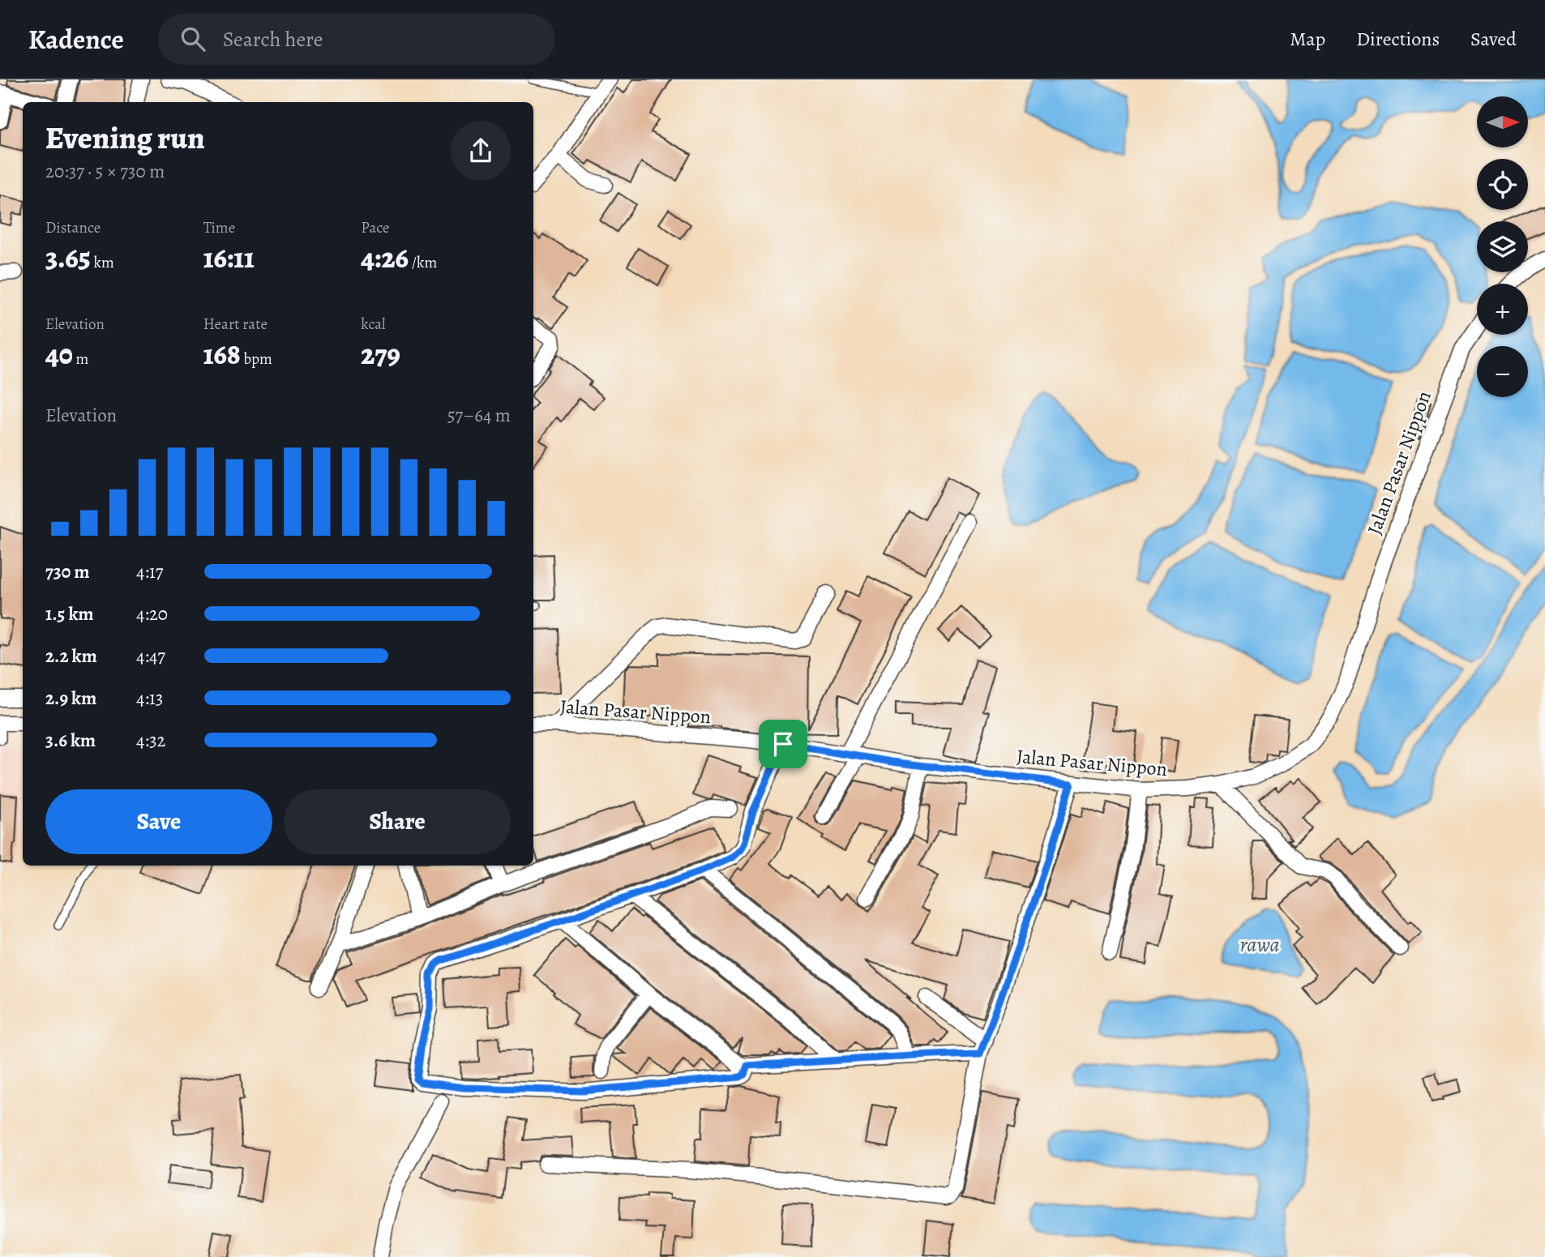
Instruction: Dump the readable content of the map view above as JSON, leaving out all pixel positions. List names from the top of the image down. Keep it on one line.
{"streets":{"street":["Jalan Pasar Nippon"]},"water":["rawa"],"north":"right","page":{"header":"Kadence","search":"Search here","nav":["Map","Directions","Saved"],"map_buttons":["+","−"],"heading":["Evening run","20:37 · 5 × 730 m"],"stats":[["Distance","3.65 km"],["Time","16:11"],["Pace","4:26 /km"],["Elevation","40 m"],["Heart rate","168 bpm"],["kcal","279"]],"chart":["Elevation","57–64 m"],"list":[{"name":"730 m","note":"4:17"},{"name":"1.5 km","note":"4:20"},{"name":"2.2 km","note":"4:47"},{"name":"2.9 km","note":"4:13"},{"name":"3.6 km","note":"4:32"}],"buttons":["Save","Share"]}}
